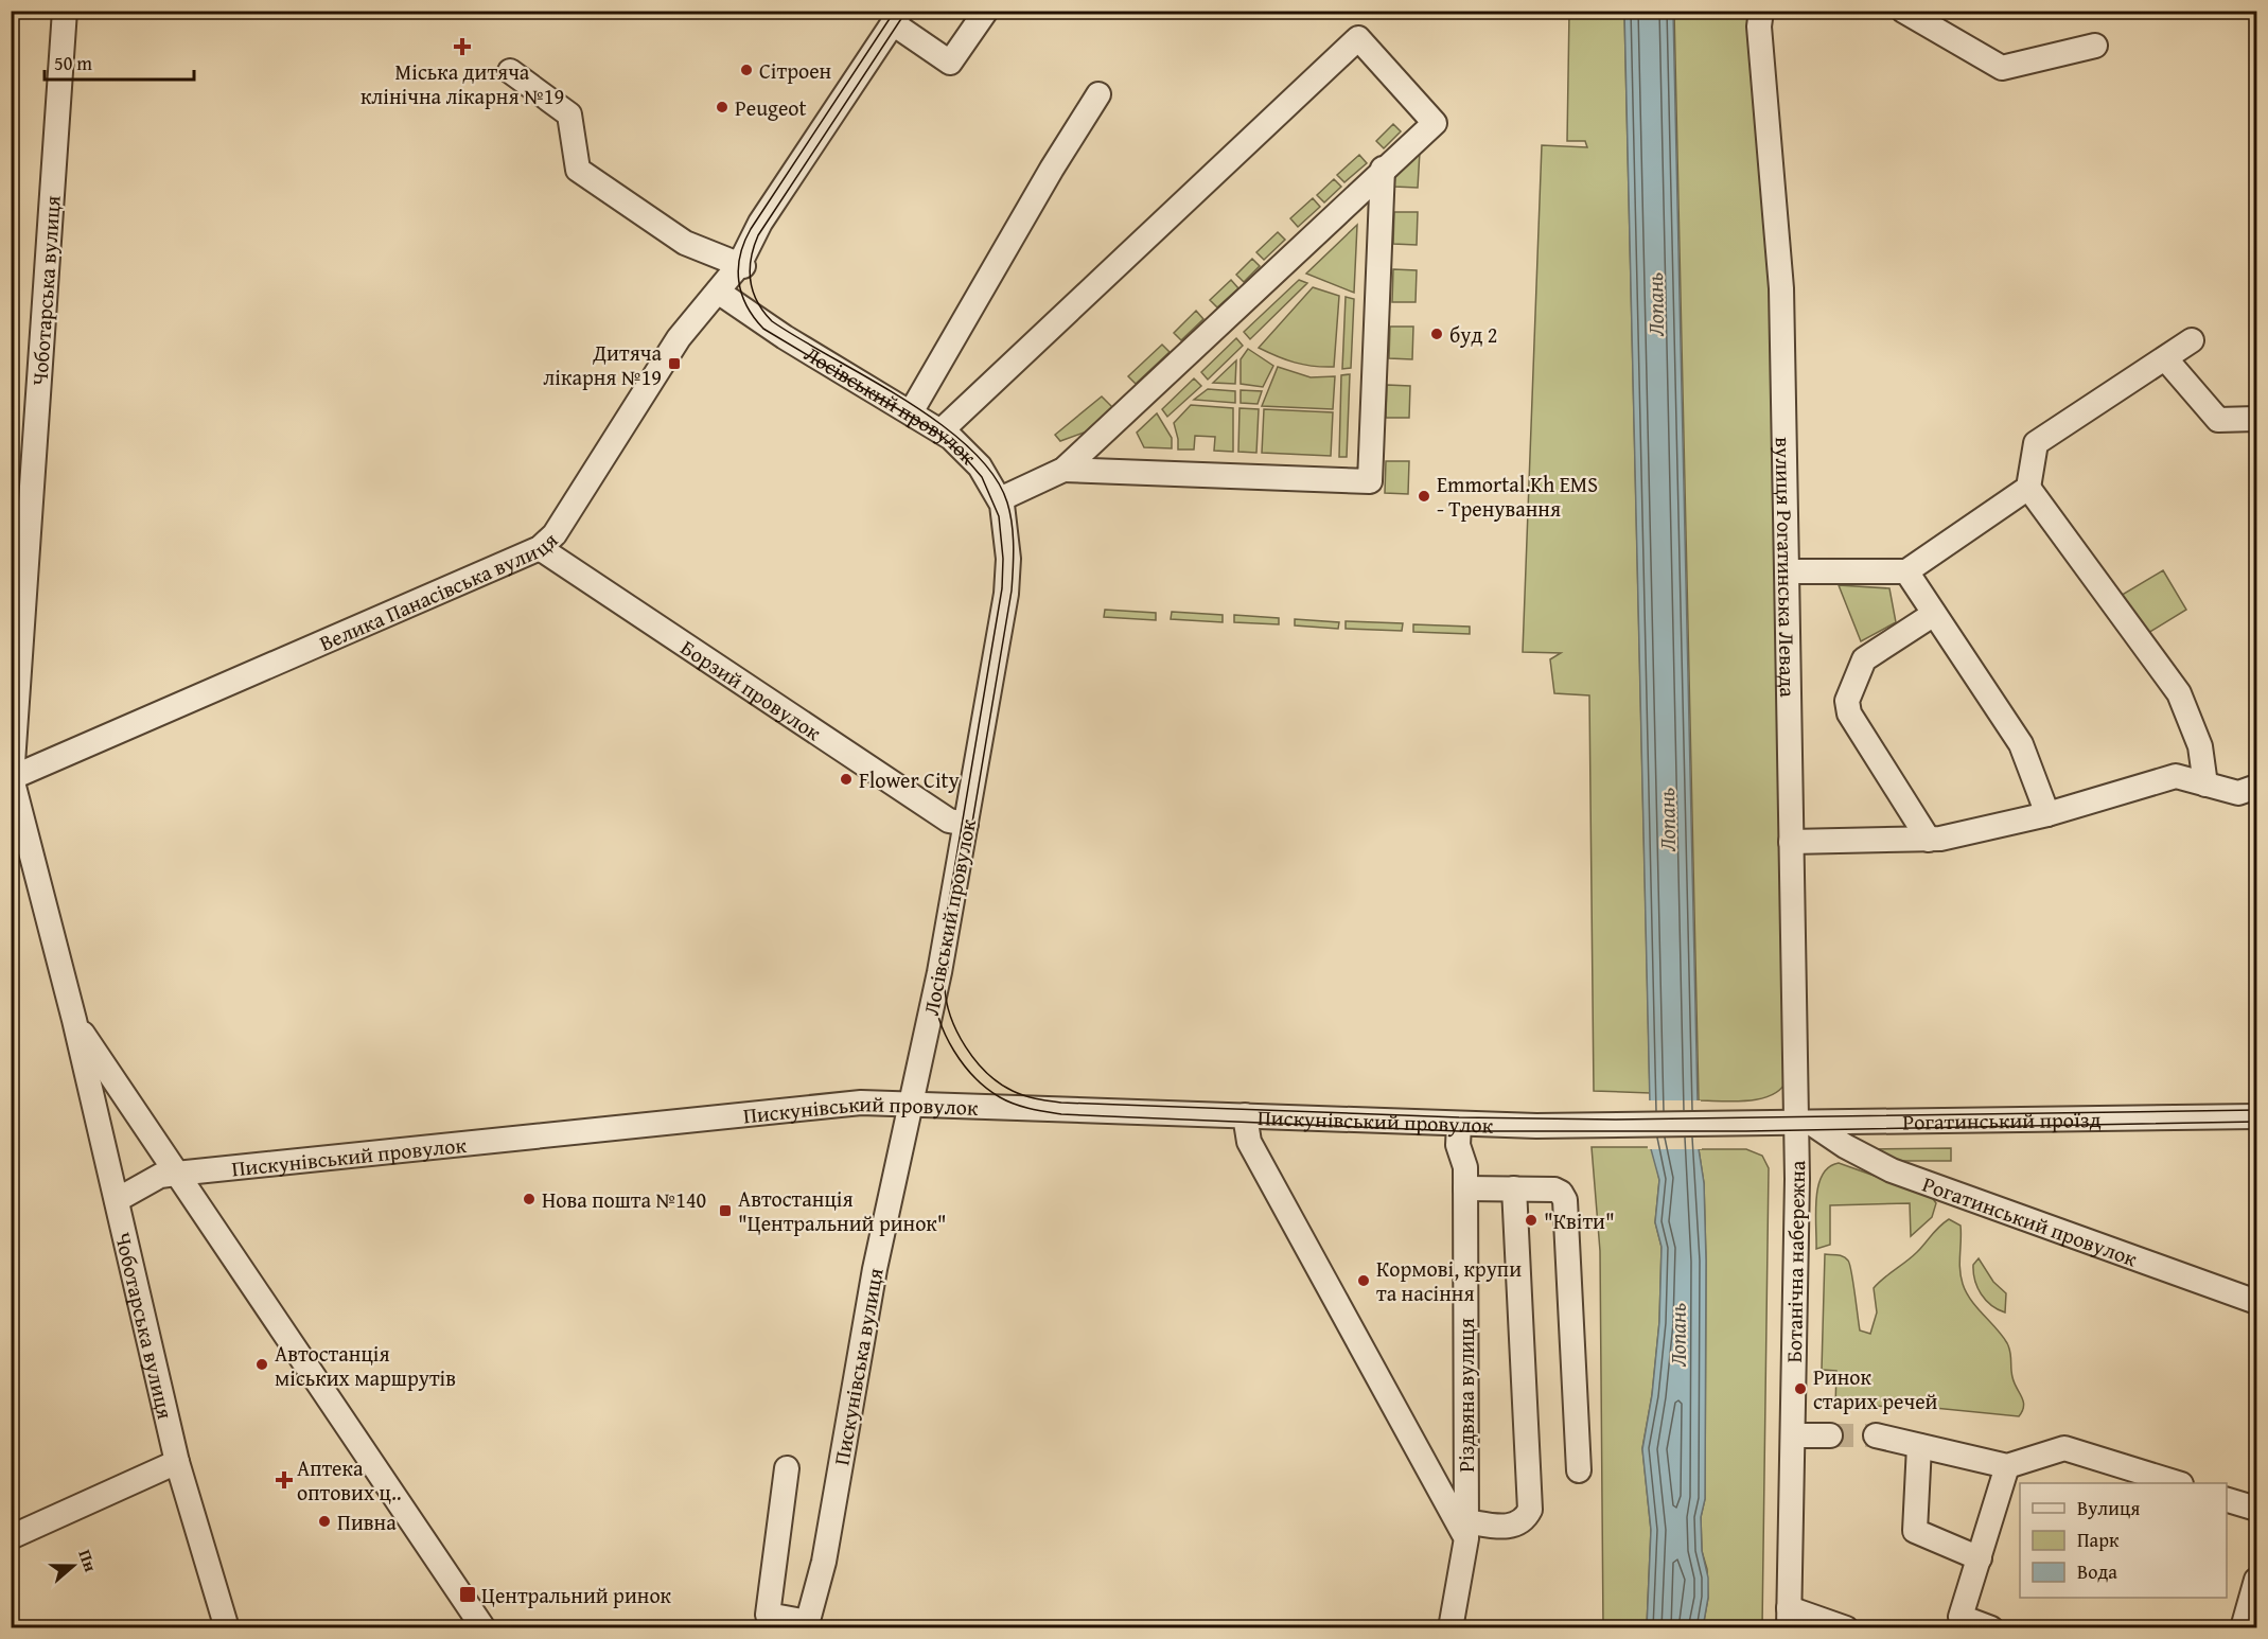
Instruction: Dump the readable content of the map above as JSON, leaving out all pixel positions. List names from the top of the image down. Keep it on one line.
{"streets":{"street":["Чоботарська вулиця","Лосівський провулок","вулиця Рогатинська Левада","Велика Панасівська вулиця","Борзий провулок","Пискунівський провулок","Рогатинський проїзд","Рогатинський провулок","Ботанічна набережна","Пискунівська вулиця","Різдвяна вулиця"]},"crossings":[["Чоботарська вулиця","Велика Панасівська вулиця"],["Чоботарська вулиця","Пискунівський провулок"],["Лосівський провулок","Велика Панасівська вулиця"],["Лосівський провулок","Борзий провулок"],["Лосівський провулок","Пискунівський провулок"],["Лосівський провулок","Пискунівська вулиця"],["вулиця Рогатинська Левада","Рогатинський проїзд"],["вулиця Рогатинська Левада","Рогатинський провулок"],["вулиця Рогатинська Левада","Ботанічна набережна"],["Велика Панасівська вулиця","Борзий провулок"],["Пискунівський провулок","Рогатинський проїзд"],["Пискунівський провулок","Пискунівська вулиця"],["Пискунівський провулок","Різдвяна вулиця"],["Рогатинський проїзд","Рогатинський провулок"],["Рогатинський проїзд","Ботанічна набережна"],["Рогатинський провулок","Ботанічна набережна"]],"water":["Лопань"],"places":{"health":["Міська дитяча клінічна лікарня №19","Аптека оптових ц‥"],"other":["Сітроен","Peugeot","буд 2","Emmortal.Kh EMS - Тренування","Flower City","Нова пошта №140","\"Квіти\"","Кормові, крупи та насіння","Автостанція міських маршрутів","Ринок старих речей","Пивна"],"transit":["Дитяча лікарня №19","Автостанція \"Центральний ринок\"","Центральний ринок"]},"legend":["Вулиця","Парк","Вода"],"scale_bar":"50 m","north":"right"}
